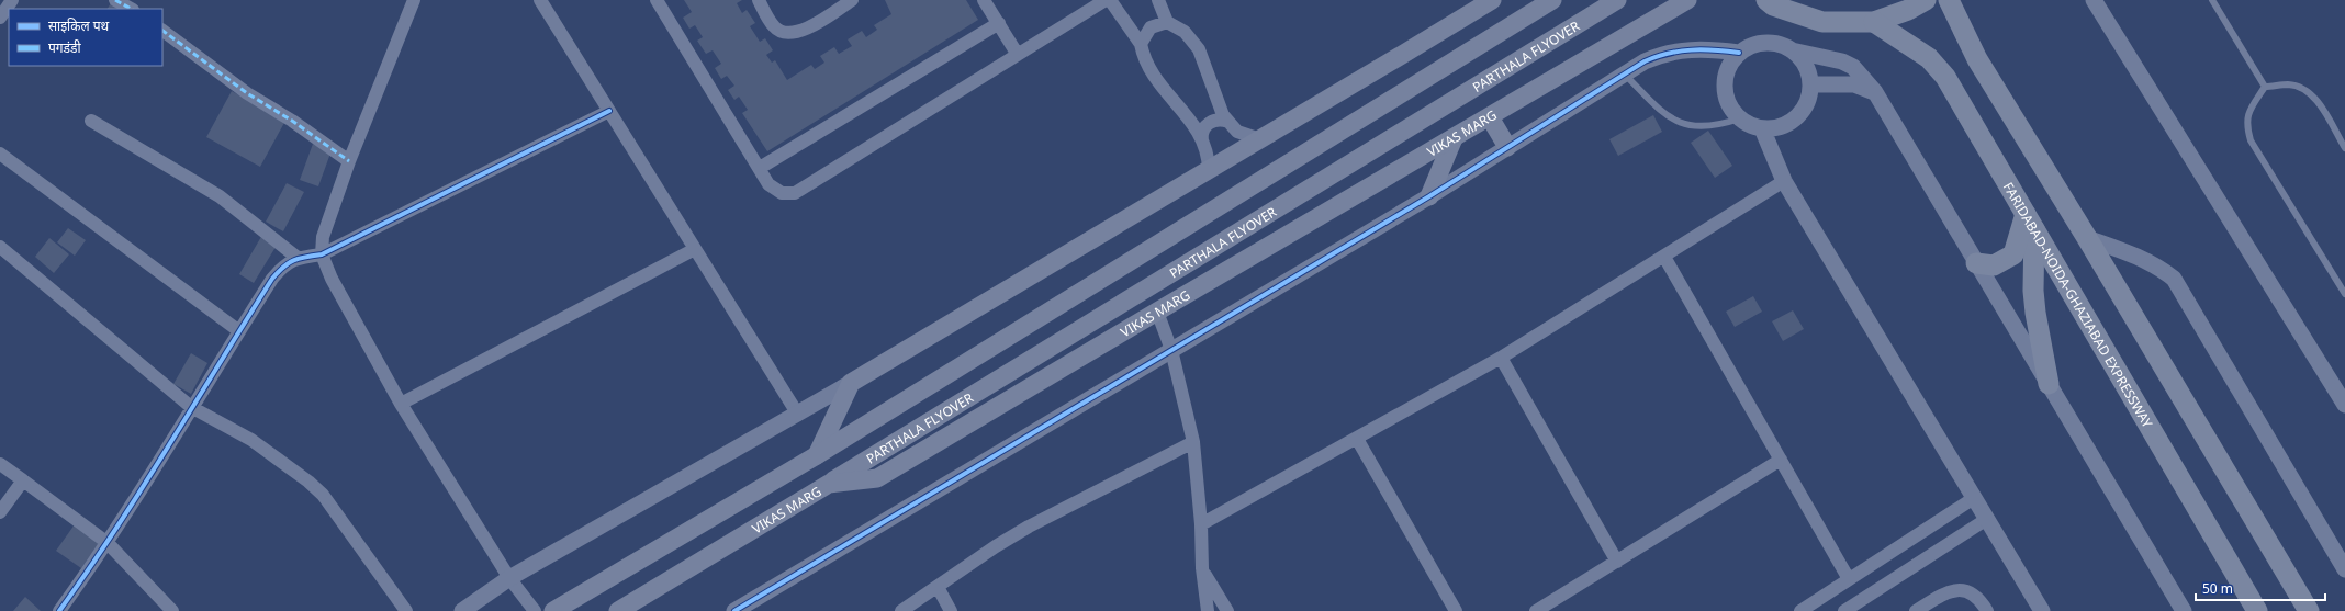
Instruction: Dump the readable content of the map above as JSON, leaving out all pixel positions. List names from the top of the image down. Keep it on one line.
{"streets":{"main road":["PARTHALA FLYOVER","VIKAS MARG","FARIDABAD-NOIDA-GHAZIABAD EXPRESSWAY"]},"crossings":[["PARTHALA FLYOVER","VIKAS MARG"]],"legend":["साइकिल पथ","पगडंडी"],"scale_bar":"50 m"}
